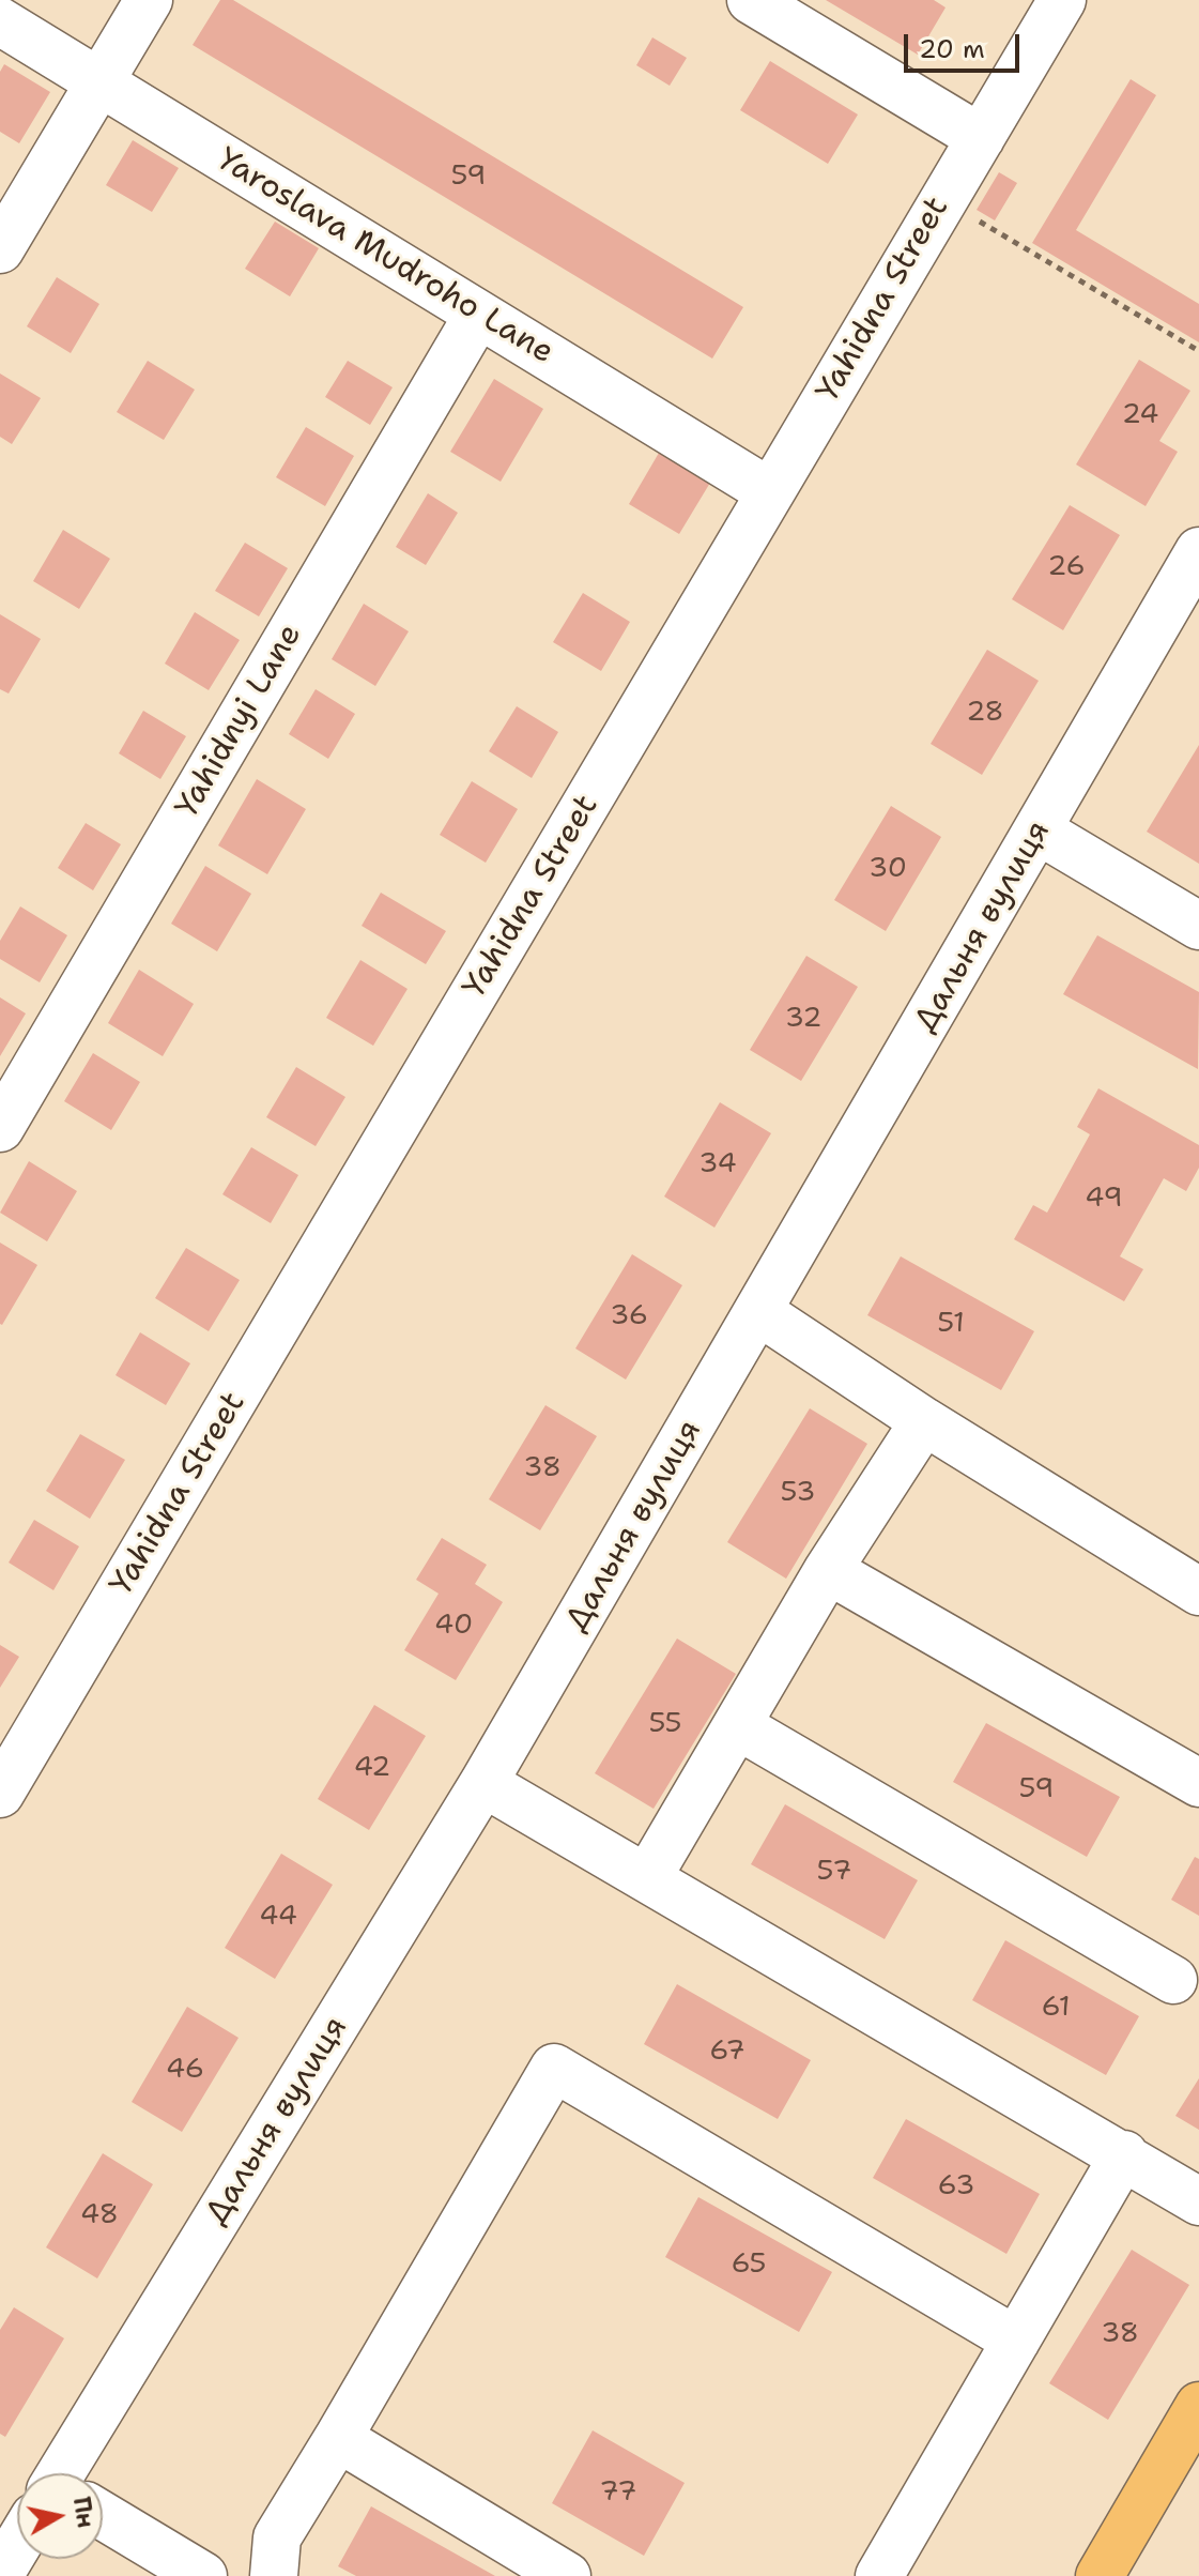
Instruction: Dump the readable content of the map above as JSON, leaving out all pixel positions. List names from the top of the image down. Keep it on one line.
{"streets":{"street":["Yaroslava Mudroho Lane","Yahidna Street","Yahidnyi Lane","Дальня вулиця"]},"crossings":[["Yaroslava Mudroho Lane","Yahidna Street"],["Yaroslava Mudroho Lane","Yahidnyi Lane"]],"house_numbers":["59","24","26","28","30","32","34","49","36","51","38","53","40","55","42","59","57","44","61","67","46","63","48","65","38","77"],"scale_bar":"20 m","north":"right"}
